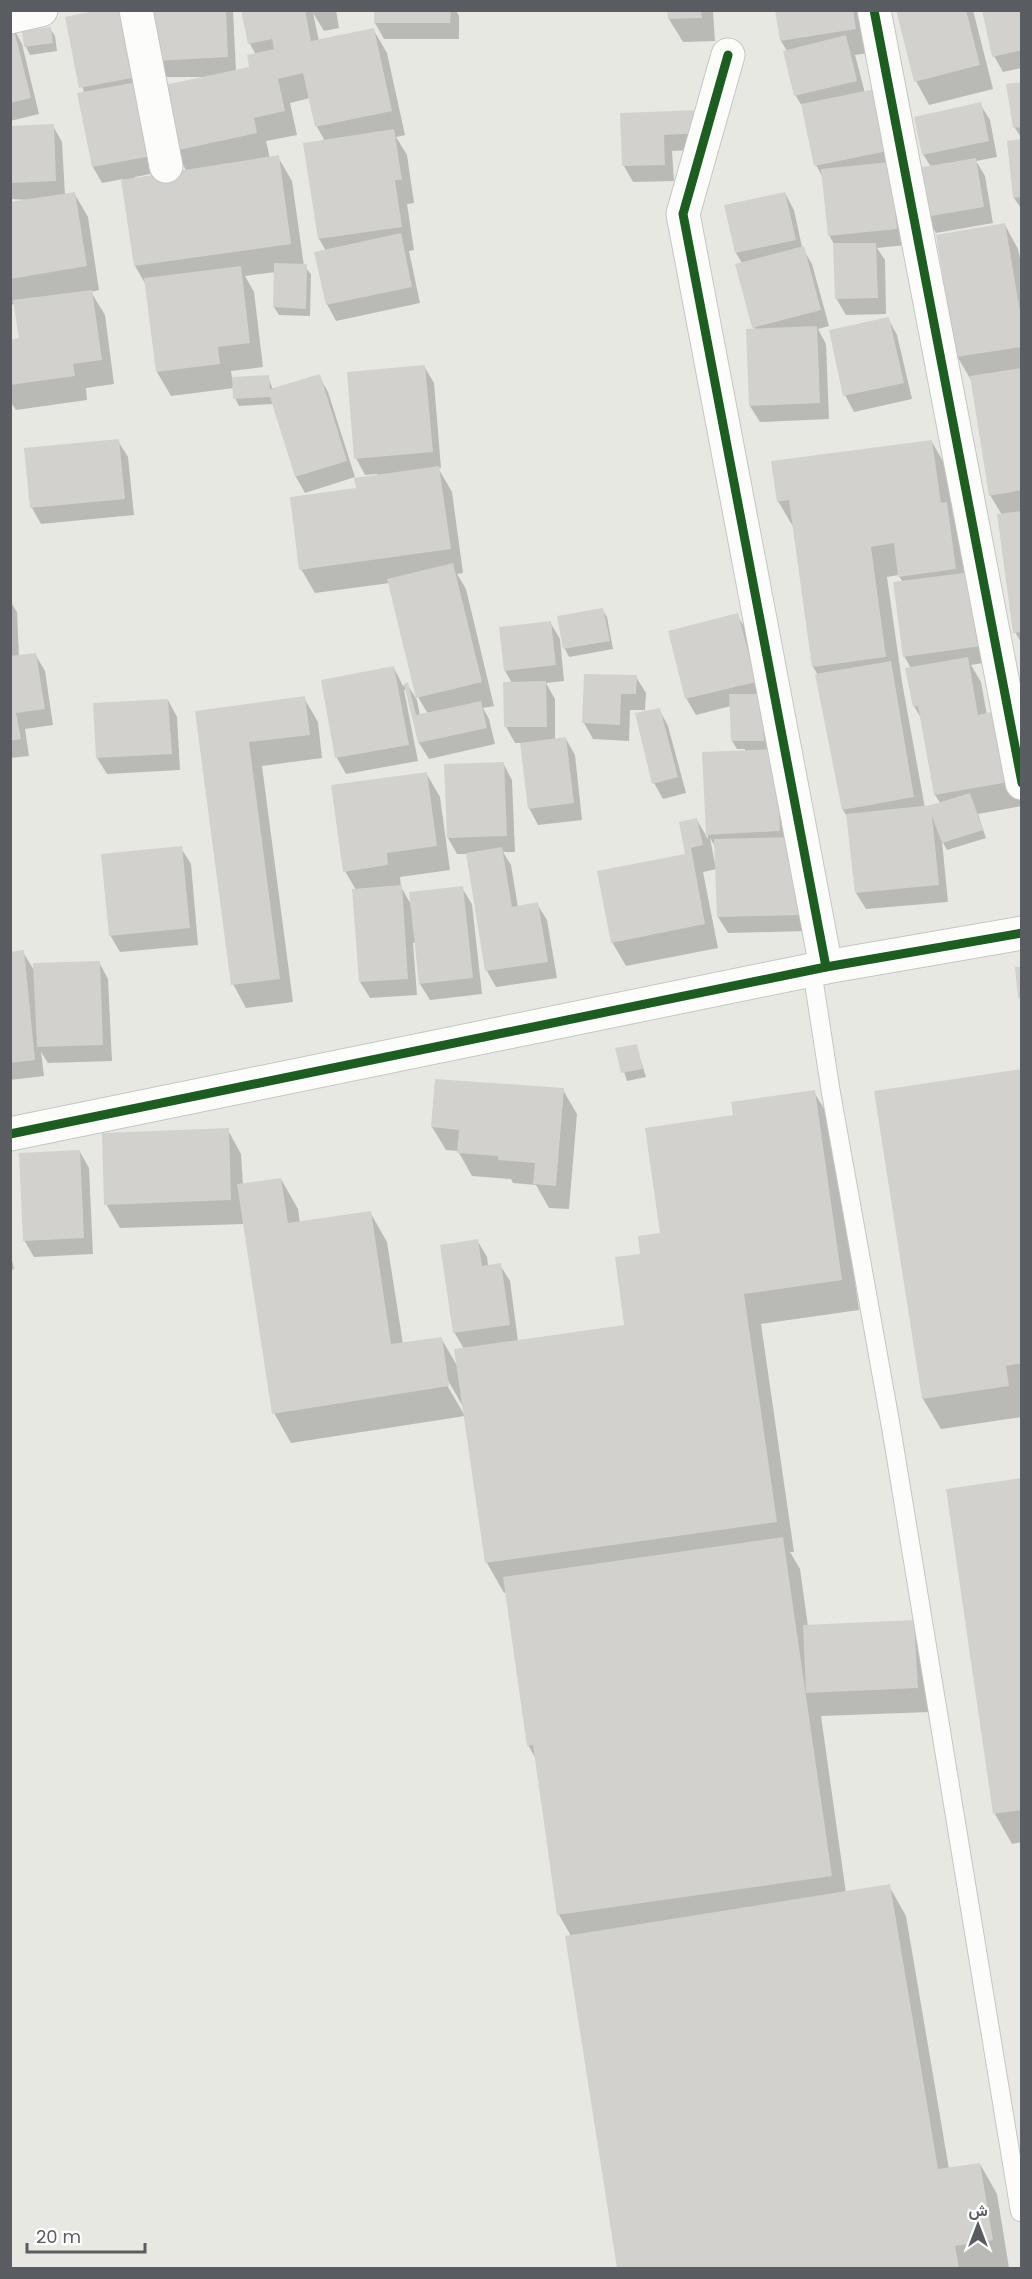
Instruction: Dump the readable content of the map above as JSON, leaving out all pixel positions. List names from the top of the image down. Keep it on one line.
{"scale_bar":"20 m","north":"top"}
